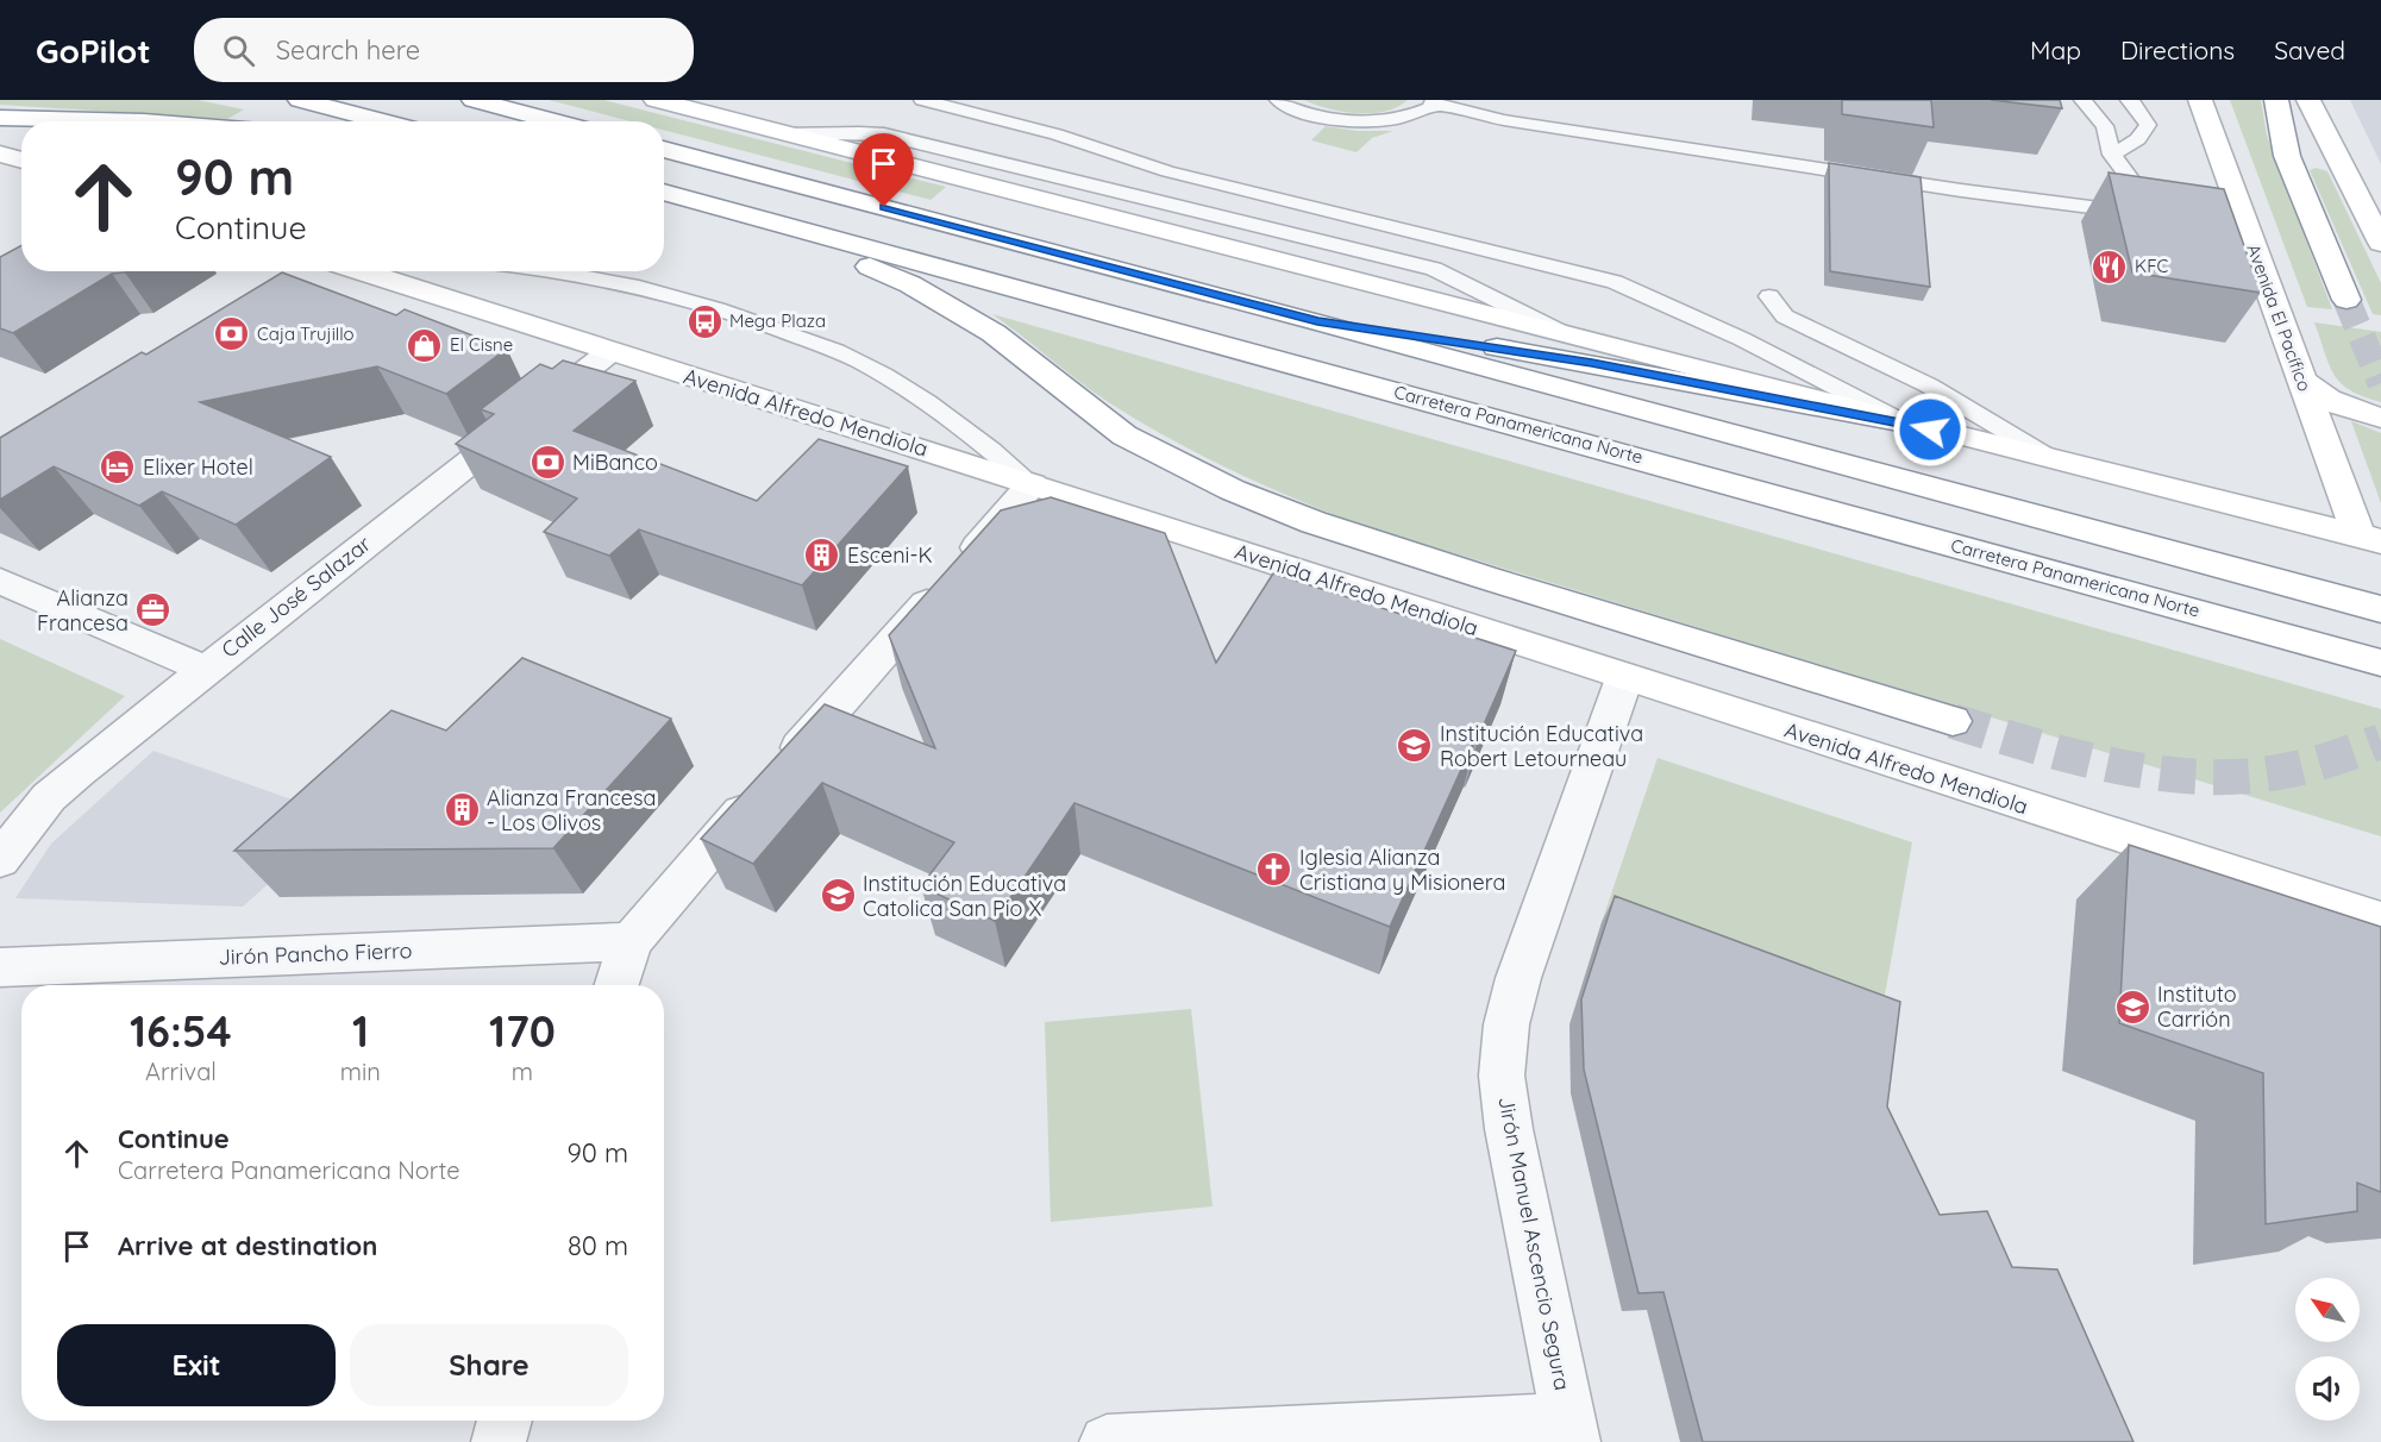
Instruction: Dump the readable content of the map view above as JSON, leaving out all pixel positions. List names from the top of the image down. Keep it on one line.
{"streets":{"main road":["Avenida El Pacífico","Avenida Alfredo Mendiola","Carretera Panamericana Norte"],"street":["Calle José Salazar","Jirón Pancho Fierro","Jirón Manuel Ascencio Segura"]},"crossings":[["Avenida Alfredo Mendiola","Calle José Salazar"],["Avenida Alfredo Mendiola","Jirón Manuel Ascencio Segura"]],"places":{"restaurant":["KFC"],"bus stop":["Mega Plaza"],"bank":["Caja Trujillo","MiBanco"],"shop":["El Cisne"],"hotel":["Elixer Hotel"],"building":["Esceni-K","Alianza Francesa - Los Olivos"],"office":["Alianza Francesa"],"school or university":["Institución Educativa Robert Letourneau","Institución Educativa Catolica San Pio X","Instituto Carrión"],"church":["Iglesia Alianza Cristiana y Misionera"]},"north":"top left","page":{"header":"GoPilot","search":"Search here","nav":["Map","Directions","Saved"],"turn":["90 m","Continue"],"eta":["16:54","Arrival","1","min","170","m"],"list":[{"name":"Continue","note":"Carretera Panamericana Norte","value":"90 m"},{"name":"Arrive at destination","value":"80 m"}],"buttons":["Exit","Share"]}}
